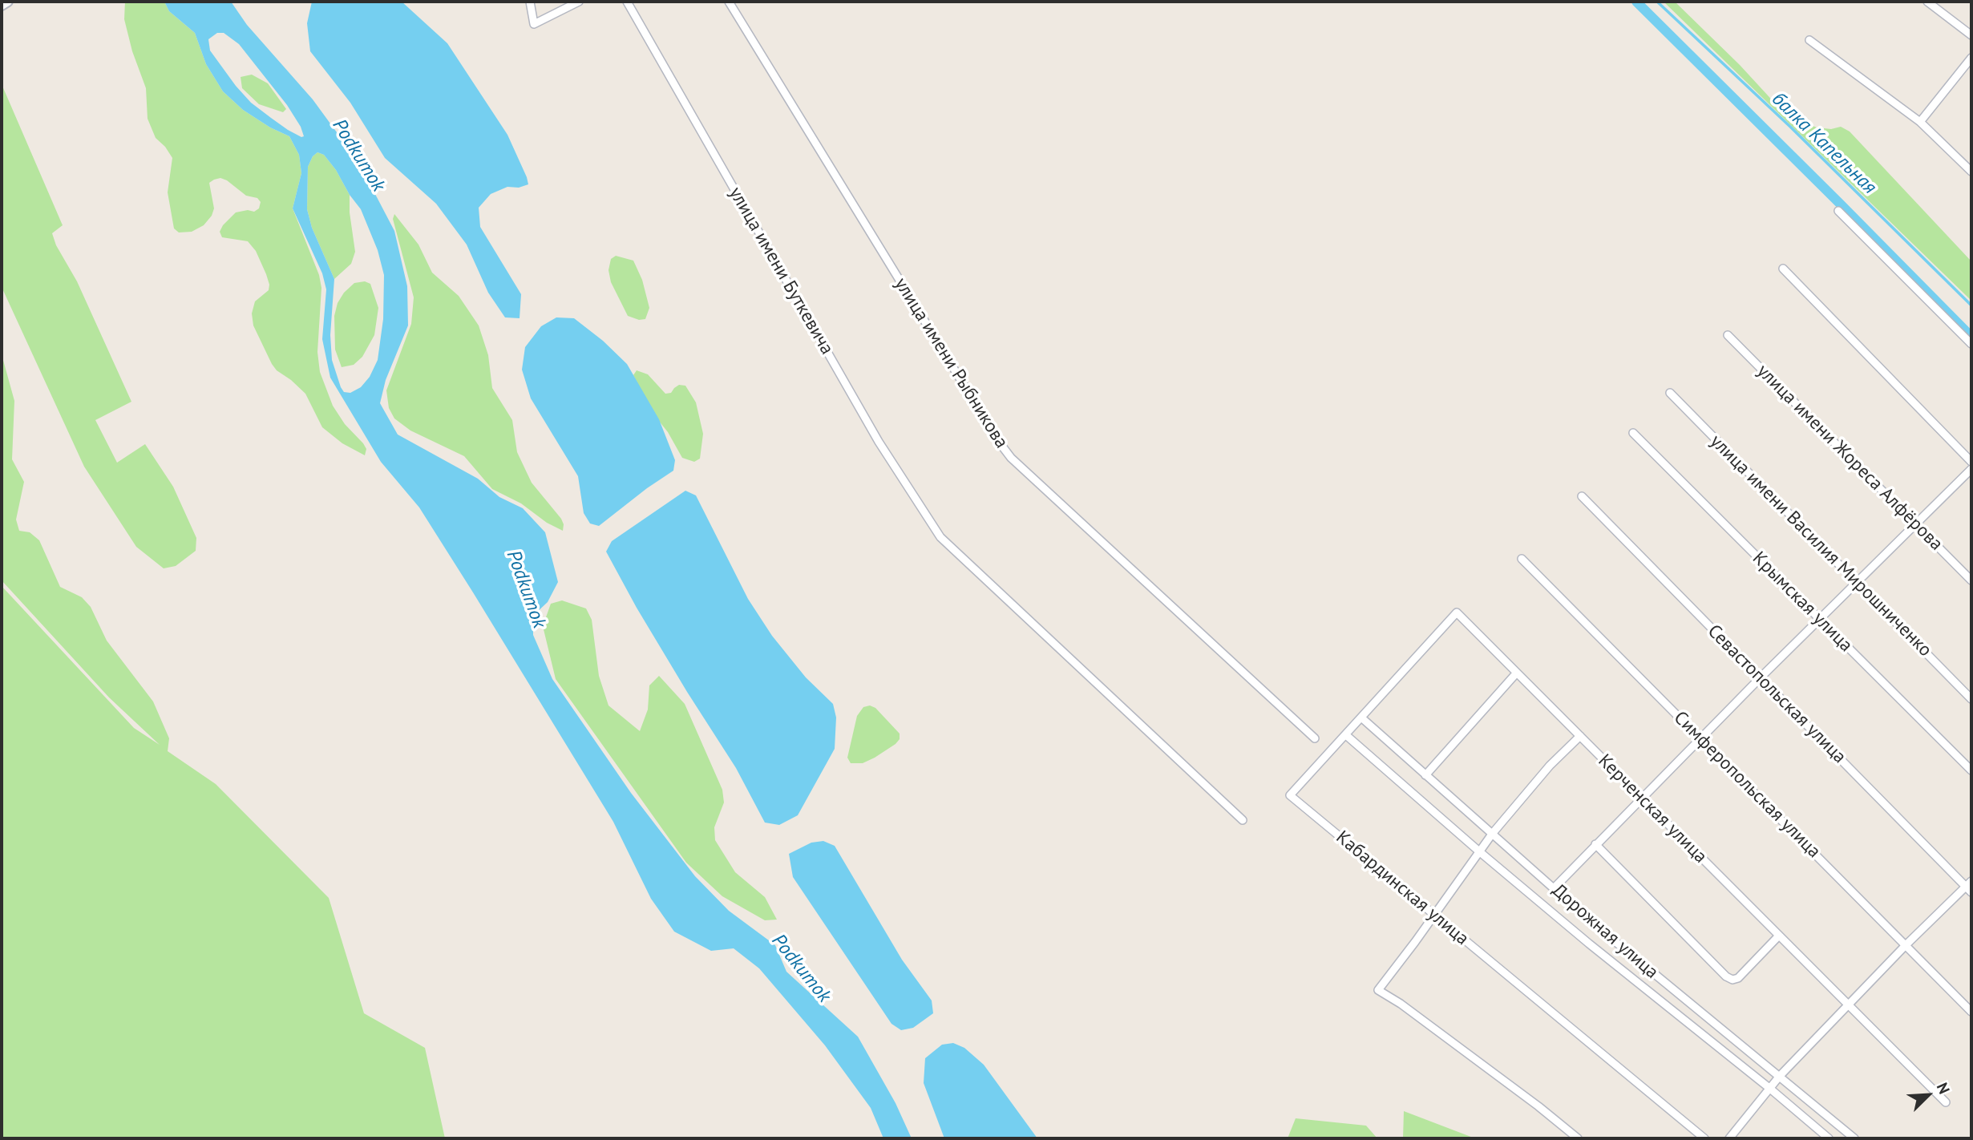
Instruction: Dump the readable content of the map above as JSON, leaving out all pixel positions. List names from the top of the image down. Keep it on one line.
{"streets":{"street":["улица имени Буткевича","улица имени Рыбникова","улица имени Жореса Алфёрова","улица имени Василия Мирошниченко","Крымская улица","Севастопольская улица","Симферопольская улица","Керченская улица","Кабардинская улица","Дорожная улица"]},"crossings":[["Керченская улица","Кабардинская улица"],["Кабардинская улица","Дорожная улица"]],"water":["балка Капельная","Podkumok"],"north":"top right"}
